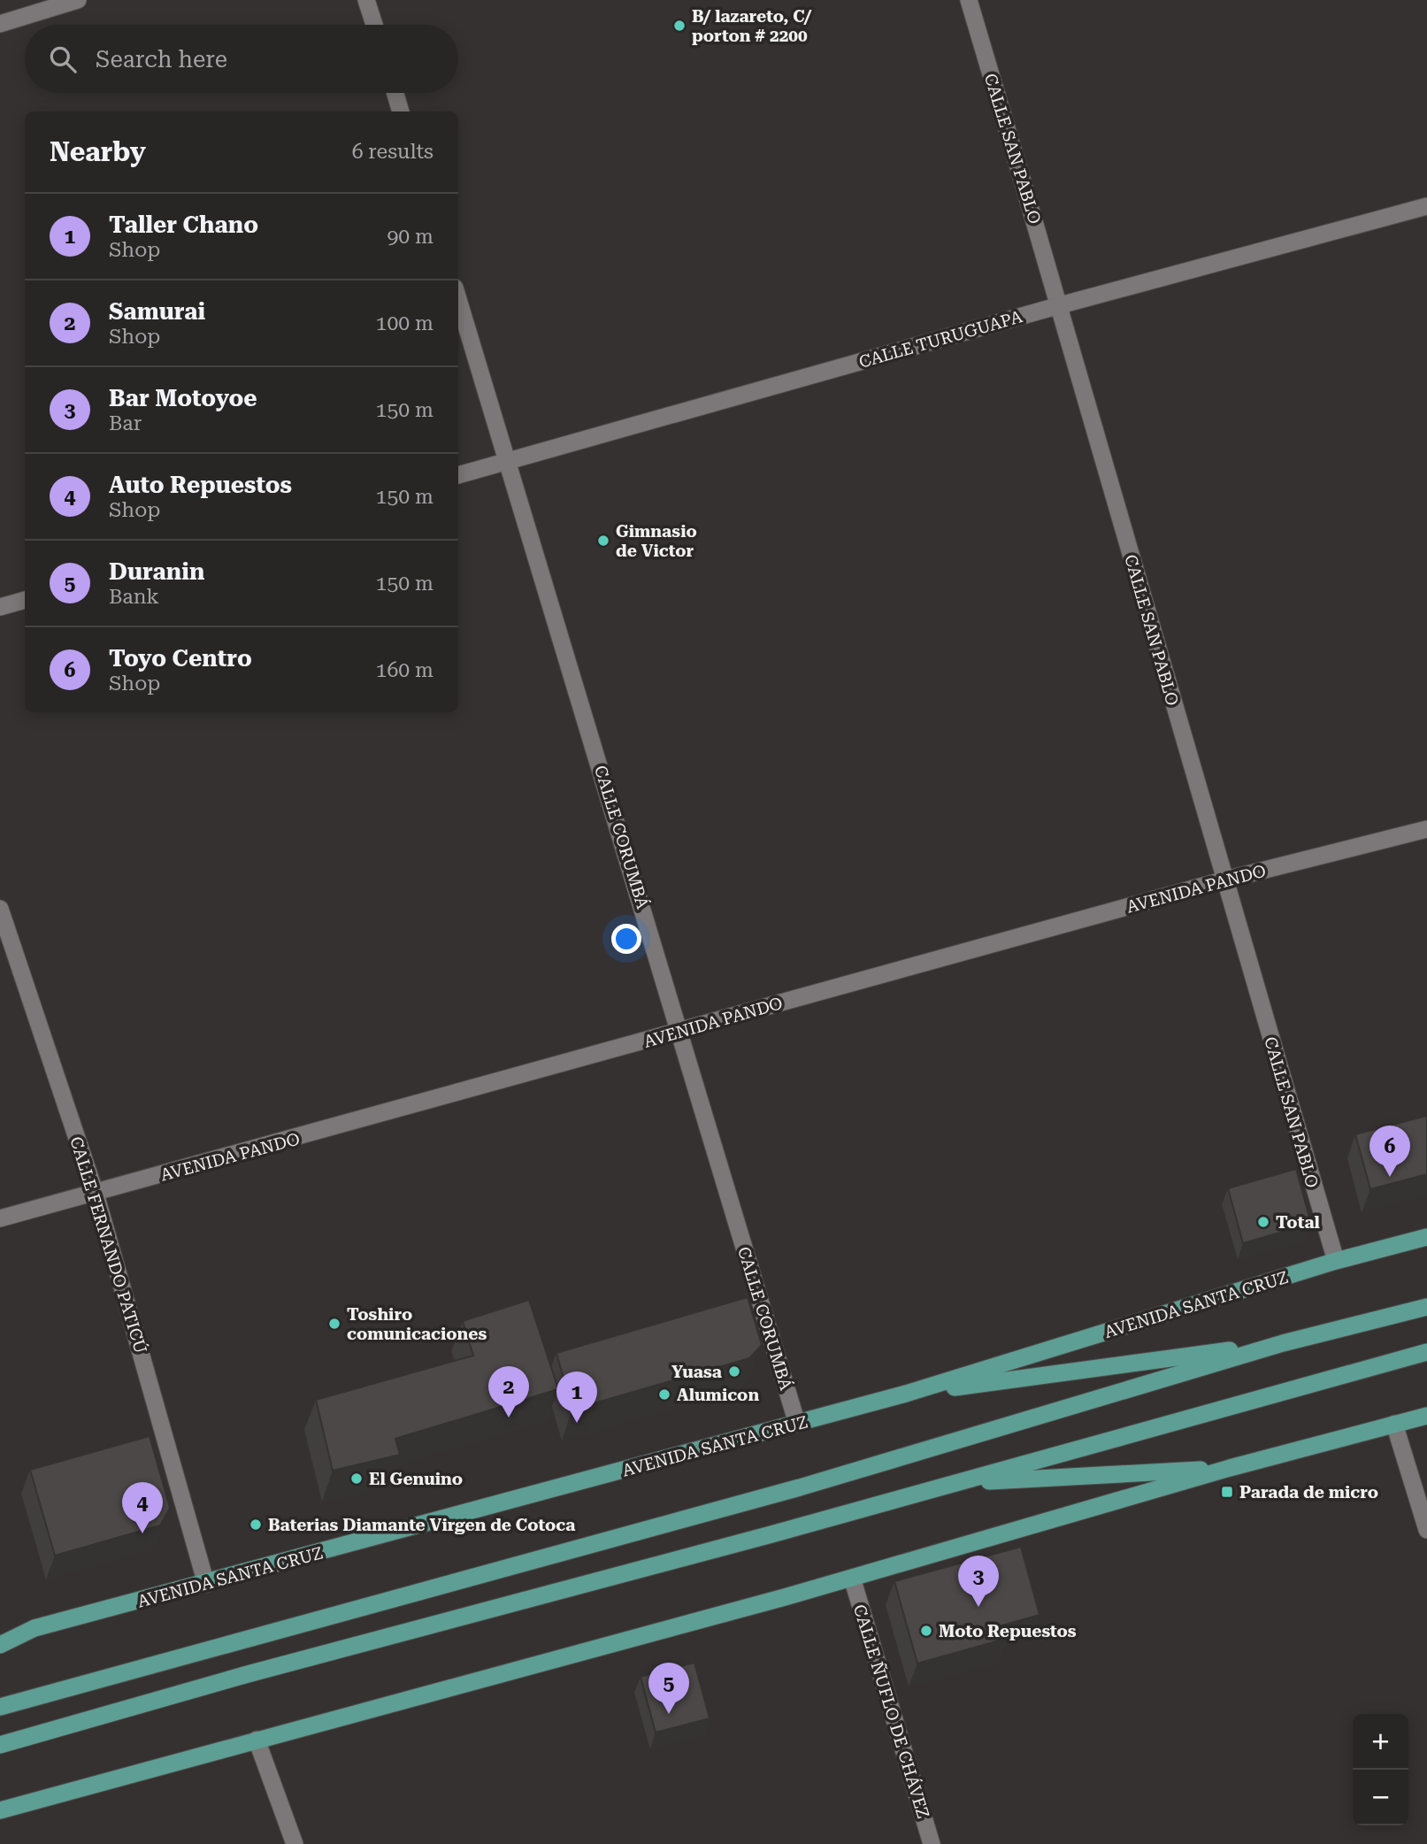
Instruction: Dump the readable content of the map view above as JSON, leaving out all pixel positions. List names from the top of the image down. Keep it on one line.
{"streets":{"main road":["AVENIDA SANTA CRUZ"],"street":["CALLE SAN PABLO","CALLE TURUGUAPA","CALLE CORUMBÁ","AVENIDA PANDO","CALLE FERNANDO PATICÚ","CALLE ÑUFLO DE CHÁVEZ"]},"crossings":[["CALLE SAN PABLO","CALLE TURUGUAPA"],["CALLE SAN PABLO","AVENIDA PANDO"],["CALLE SAN PABLO","AVENIDA SANTA CRUZ"],["CALLE TURUGUAPA","CALLE CORUMBÁ"],["CALLE CORUMBÁ","AVENIDA PANDO"],["CALLE CORUMBÁ","AVENIDA SANTA CRUZ"],["AVENIDA PANDO","CALLE FERNANDO PATICÚ"],["CALLE FERNANDO PATICÚ","AVENIDA SANTA CRUZ"]],"places":{"other":["B/ lazareto, C/ porton # 2200","Gimnasio de Victor","Total","Toshiro comunicaciones","Yuasa","Alumicon","El Genuino","Baterias Diamante Virgen de Cotoca","Moto Repuestos"],"transit":["Parada de micro"]},"page":{"search":"Search here","heading":["Nearby","6 results"],"list":[{"mark":"1","name":"Taller Chano","note":"Shop","value":"90 m"},{"mark":"2","name":"Samurai","note":"Shop","value":"100 m"},{"mark":"3","name":"Bar Motoyoe","note":"Bar","value":"150 m"},{"mark":"4","name":"Auto Repuestos","note":"Shop","value":"150 m"},{"mark":"5","name":"Duranin","note":"Bank","value":"150 m"},{"mark":"6","name":"Toyo Centro","note":"Shop","value":"160 m"}],"pins":["6","2","1","4","3","5"],"map_buttons":["+","−"]}}
